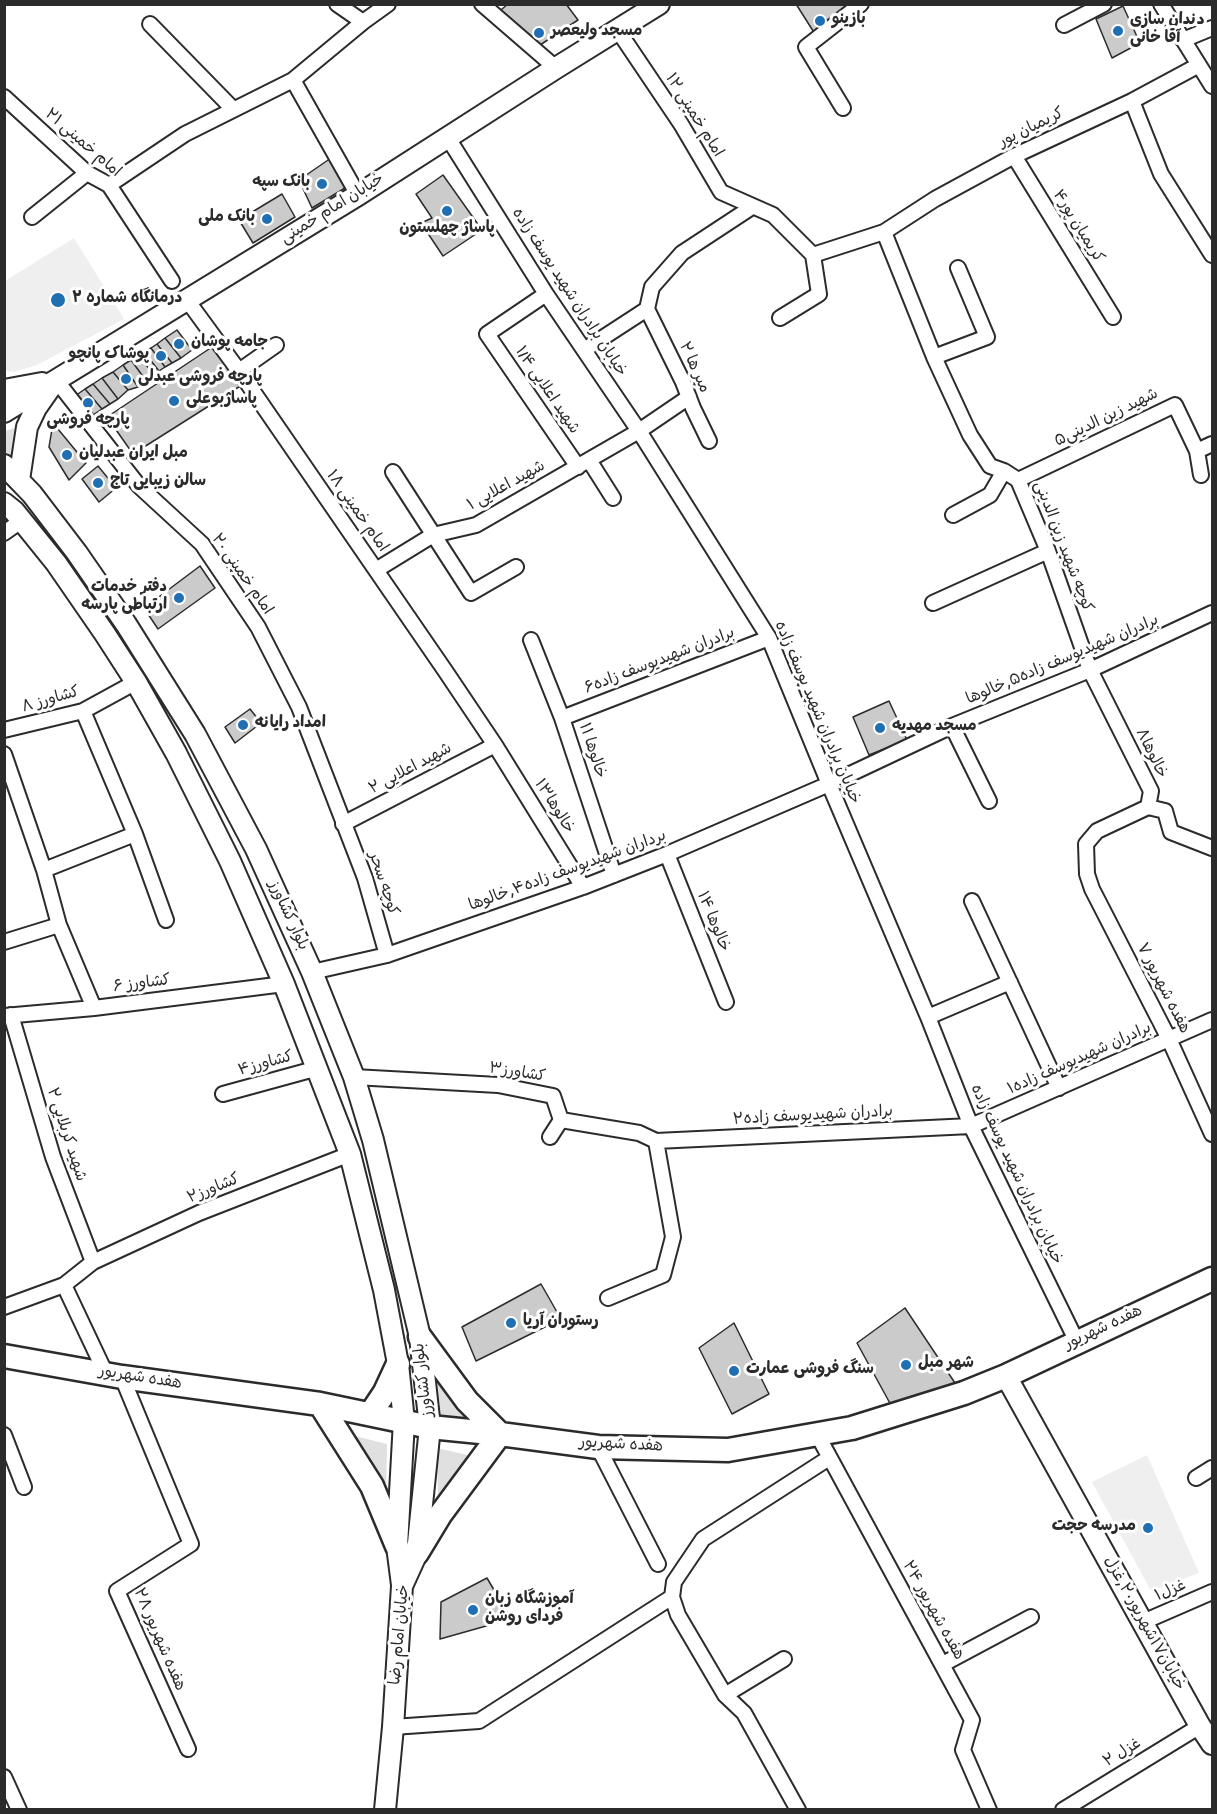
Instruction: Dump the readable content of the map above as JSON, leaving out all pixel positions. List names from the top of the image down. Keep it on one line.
{"streets":{"main road":["خیابان امام خمینی","بلوار کشاورز","هفده شهریور","خیابان۱۷شهریور۲۰,غزل","خیابان امام رضا"],"street":["امام خمینی ۱۲","کریمیان پور","امام خمینی ۲۱","کریمیان پور۴","خیابان برادران شهید یوسف زاده","میر ها ۲","شهید اعلایی ۱/۴","شهید زین الدینی۵","شهید اعلایی ۱","امام خمینی ۱۸","کوچه شهید زین الدینی","امام خمینی ۲۰","برادران شهیدیوسف زاده۵,خالوها","برادران شهیدیوسف زاده۶","کشاورز ۸","خالوها ۱۱","خالوها۸","شهید اعلایی ۲","خالوها۱۳","برداران شهیدیوسف زاده۴,خالوها","کوچه سحر","خالوها ۱۴","کشاورز ۶","هفده شهریور ۷","برادران شهیدیوسف زاده۱","کشاورز۴","کشاورز۳","برادران شهیدیوسف زاده۲","شهید کربلایی ۲","کشاورز۲","غزل۱","هفده شهریور ۲۴","هفده شهریور ۲۸","غزل ۲"]},"crossings":[["امام خمینی ۱۲","کریمیان پور"],["امام خمینی ۱۲","خیابان امام خمینی"],["کریمیان پور","کریمیان پور۴"],["کریمیان پور","کوچه شهید زین الدینی"],["خیابان امام خمینی","خیابان برادران شهید یوسف زاده"],["خیابان امام خمینی","امام خمینی ۱۸"],["خیابان امام خمینی","امام خمینی ۲۰"],["خیابان برادران شهید یوسف زاده","شهید اعلایی ۱/۴"],["خیابان برادران شهید یوسف زاده","شهید اعلایی ۱"],["خیابان برادران شهید یوسف زاده","برادران شهیدیوسف زاده۵,خالوها"],["خیابان برادران شهید یوسف زاده","برادران شهیدیوسف زاده۶"],["خیابان برادران شهید یوسف زاده","برداران شهیدیوسف زاده۴,خالوها"],["خیابان برادران شهید یوسف زاده","برادران شهیدیوسف زاده۱"],["خیابان برادران شهید یوسف زاده","برادران شهیدیوسف زاده۲"],["خیابان برادران شهید یوسف زاده","هفده شهریور"],["میر ها ۲","شهید اعلایی ۱"],["شهید اعلایی ۱/۴","شهید اعلایی ۱"],["شهید زین الدینی۵","کوچه شهید زین الدینی"],["شهید اعلایی ۱","امام خمینی ۱۸"],["امام خمینی ۱۸","شهید اعلایی ۲"],["امام خمینی ۱۸","خالوها۱۳"],["کوچه شهید زین الدینی","برادران شهیدیوسف زاده۵,خالوها"],["کوچه شهید زین الدینی","خالوها۸"],["امام خمینی ۲۰","شهید اعلایی ۲"],["امام خمینی ۲۰","کوچه سحر"],["برادران شهیدیوسف زاده۵,خالوها","خالوها۸"],["برادران شهیدیوسف زاده۵,خالوها","برداران شهیدیوسف زاده۴,خالوها"],["برادران شهیدیوسف زاده۶","خالوها ۱۱"],["کشاورز ۸","بلوار کشاورز"],["خالوها ۱۱","برداران شهیدیوسف زاده۴,خالوها"],["خالوها۸","هفده شهریور ۷"],["شهید اعلایی ۲","خالوها۱۳"],["شهید اعلایی ۲","کوچه سحر"],["خالوها۱۳","برداران شهیدیوسف زاده۴,خالوها"],["برداران شهیدیوسف زاده۴,خالوها","کوچه سحر"],["برداران شهیدیوسف زاده۴,خالوها","بلوار کشاورز"],["برداران شهیدیوسف زاده۴,خالوها","خالوها ۱۴"],["بلوار کشاورز","کشاورز ۶"],["بلوار کشاورز","کشاورز۴"],["بلوار کشاورز","کشاورز۳"],["بلوار کشاورز","کشاورز۲"],["بلوار کشاورز","هفده شهریور"],["بلوار کشاورز","خیابان امام رضا"],["کشاورز ۶","شهید کربلایی ۲"],["هفده شهریور ۷","برادران شهیدیوسف زاده۱"],["برادران شهیدیوسف زاده۱","برادران شهیدیوسف زاده۲"],["شهید کربلایی ۲","کشاورز۲"],["هفده شهریور","هفده شهریور ۲۴"],["هفده شهریور","خیابان۱۷شهریور۲۰,غزل"],["هفده شهریور","خیابان امام رضا"],["هفده شهریور","هفده شهریور ۲۸"],["غزل۱","خیابان۱۷شهریور۲۰,غزل"],["خیابان۱۷شهریور۲۰,غزل","غزل ۲"]],"places":["بازینو","دندان سازی آقا خانی","مسجد ولیعصر","بانک سپه","پاساژ چهلستون","بانک ملی","درمانگاه شماره ۲","جامه پوشان","پوشاک پانچو","پارچه فروشی عبدلی","پاساژبوعلی","پارچه فروشی","مبل ایران عبدلیان","سالن زیبایی تاج","دفتر خدمات ارتباطی پارسه","امداد رایانه","مسجد مهدیه","رستوران آریا","شهر مبل","سنگ فروشی عمارت","مدرسه حجت","آموزشگاه زبان فردای روشن"]}
